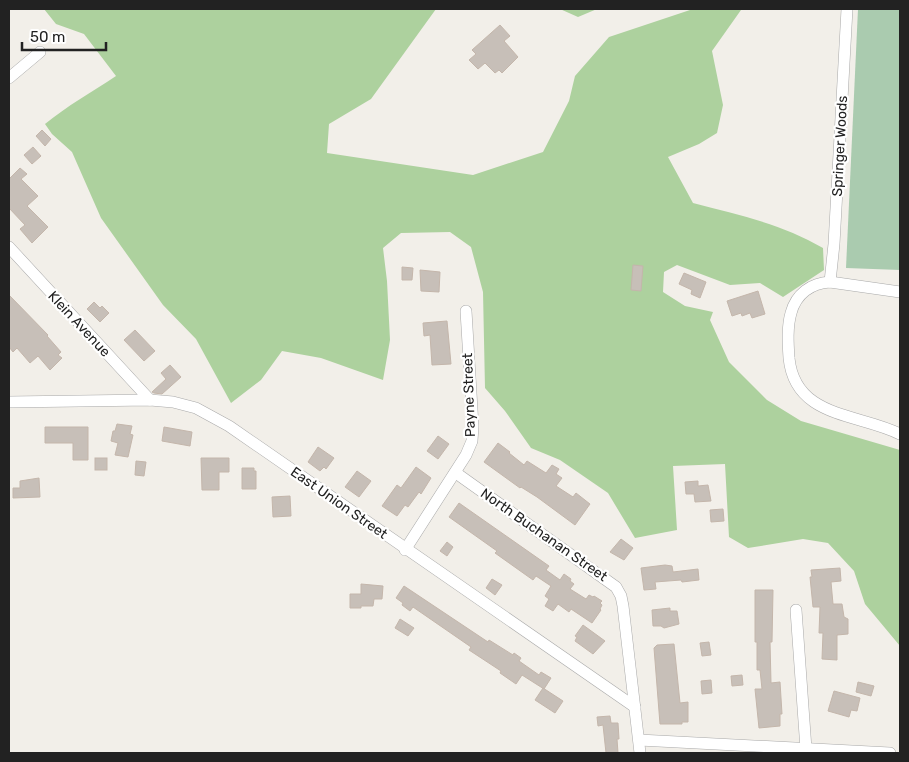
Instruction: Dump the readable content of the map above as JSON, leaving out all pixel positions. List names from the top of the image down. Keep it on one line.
{"streets":{"street":["Springer Woods","Klein Avenue","Payne Street","East Union Street","North Buchanan Street"]},"crossings":[["Klein Avenue","East Union Street"],["Payne Street","East Union Street"],["Payne Street","North Buchanan Street"],["East Union Street","North Buchanan Street"]],"scale_bar":"50 m"}
